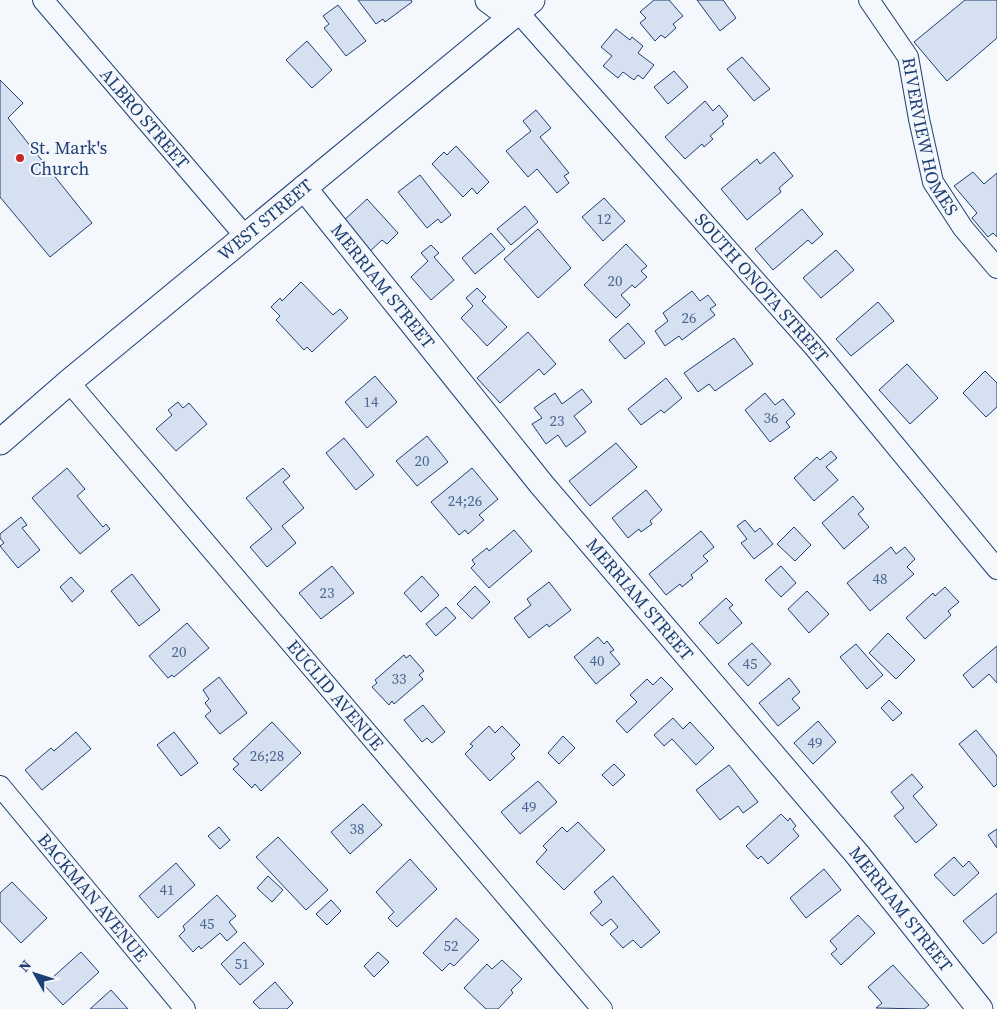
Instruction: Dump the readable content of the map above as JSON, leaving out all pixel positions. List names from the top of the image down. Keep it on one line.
{"streets":{"street":["ALBRO STREET","RIVERVIEW HOMES","WEST STREET","MERRIAM STREET","SOUTH ONOTA STREET","EUCLID AVENUE","BACKMAN AVENUE"]},"crossings":[["ALBRO STREET","WEST STREET"],["WEST STREET","MERRIAM STREET"],["WEST STREET","SOUTH ONOTA STREET"],["WEST STREET","EUCLID AVENUE"]],"places":["St. Mark's Church"],"house_numbers":["12","20","26","14","36","23","20","24;26","48","23","20","40","45","33","49","26;28","49","38","41","45","52","51"],"north":"top left"}
